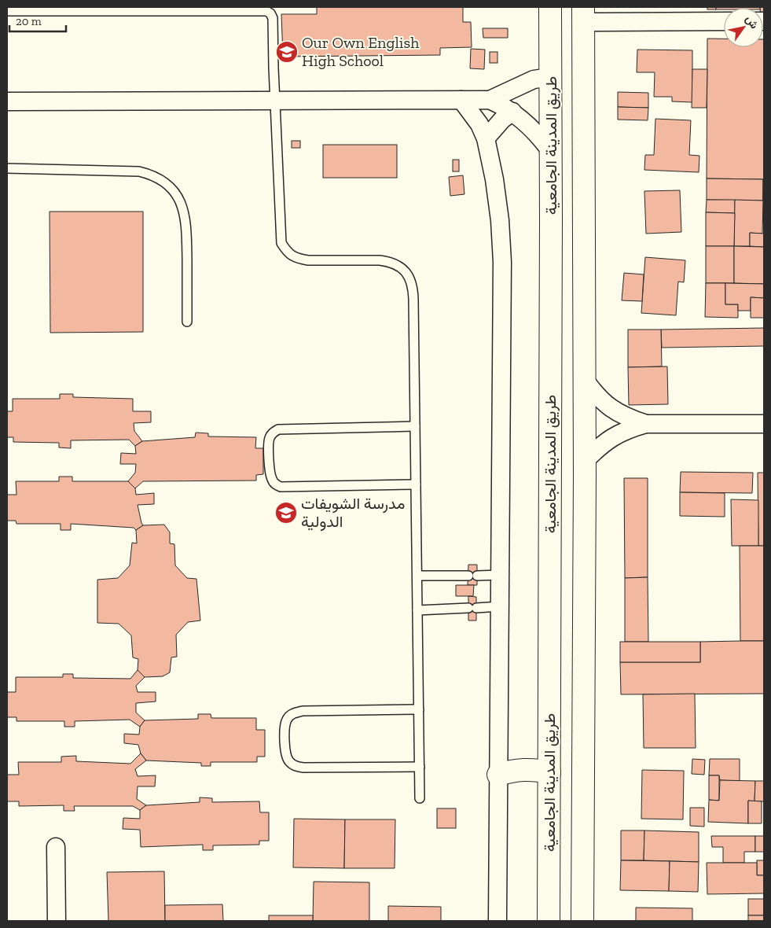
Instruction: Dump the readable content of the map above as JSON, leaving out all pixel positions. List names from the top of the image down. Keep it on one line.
{"streets":{"main road":["طريق المدينة الجامعية"]},"places":{"school or university":["Our Own English High School","مدرسة الشويفات الدولية"]},"scale_bar":"20 m","north":"top right"}
